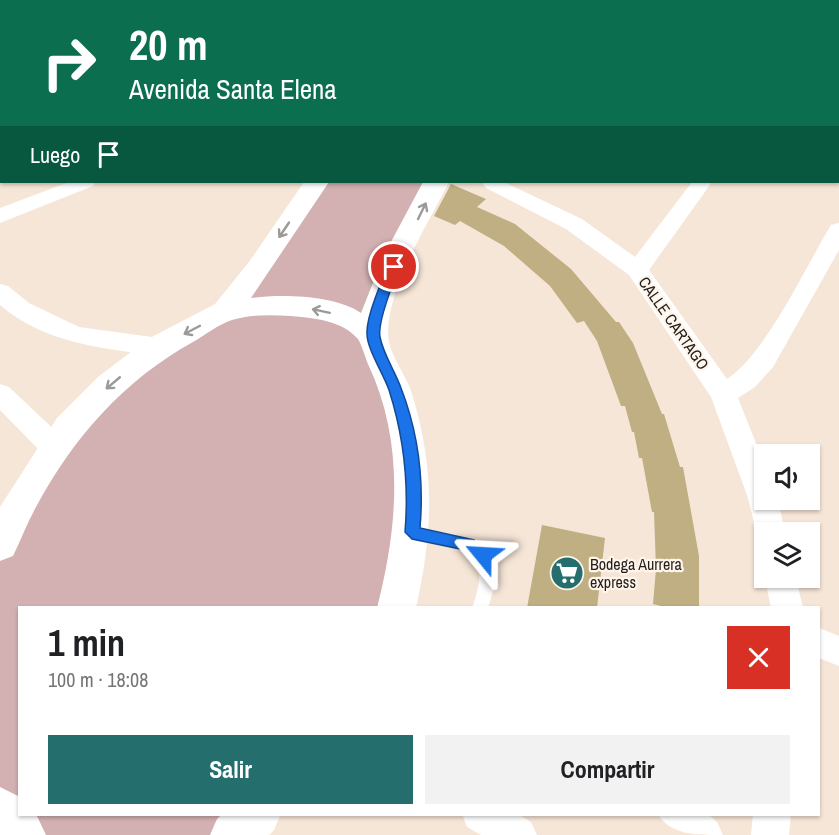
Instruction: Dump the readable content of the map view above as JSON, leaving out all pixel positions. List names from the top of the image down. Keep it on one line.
{"streets":{"street":["CALLE CARTAGO"]},"places":{"supermarket":["Bodega Aurrera express"]},"page":{"turn":["20 m","Avenida Santa Elena"],"then":"Luego","heading":["1 min","100 m · 18:08"],"buttons":["Salir","Compartir"]}}
